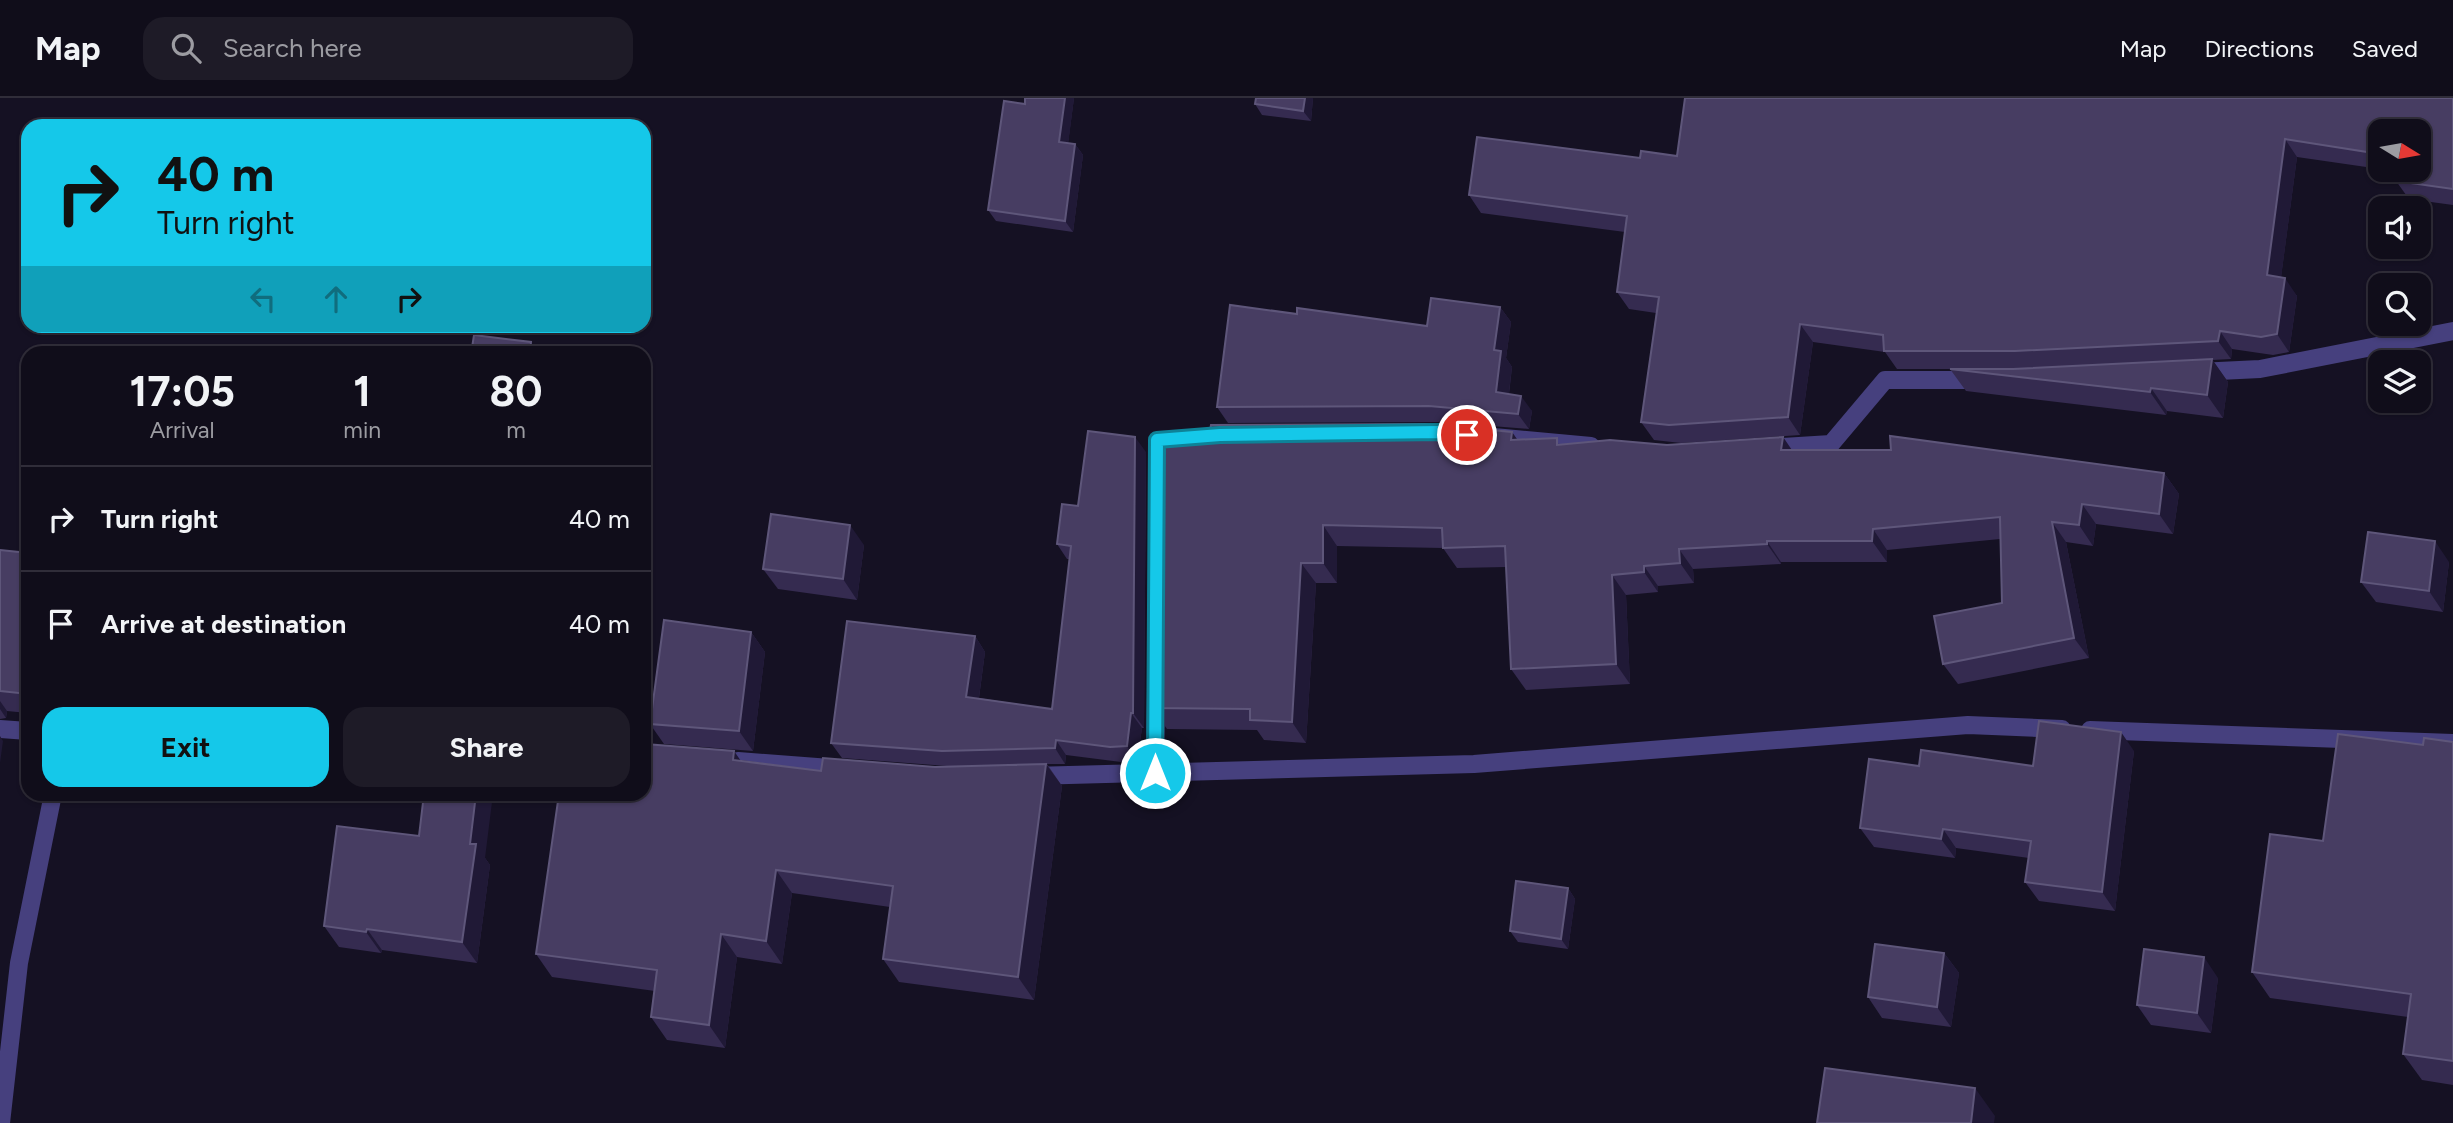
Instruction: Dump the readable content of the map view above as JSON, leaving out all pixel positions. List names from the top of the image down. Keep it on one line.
{"north":"right","page":{"header":"Map","search":"Search here","nav":["Map","Directions","Saved"],"turn":["40 m","Turn right"],"eta":["17:05","Arrival","1","min","80","m"],"list":[{"name":"Turn right","value":"40 m"},{"name":"Arrive at destination","value":"40 m"}],"buttons":["Exit","Share"]}}
